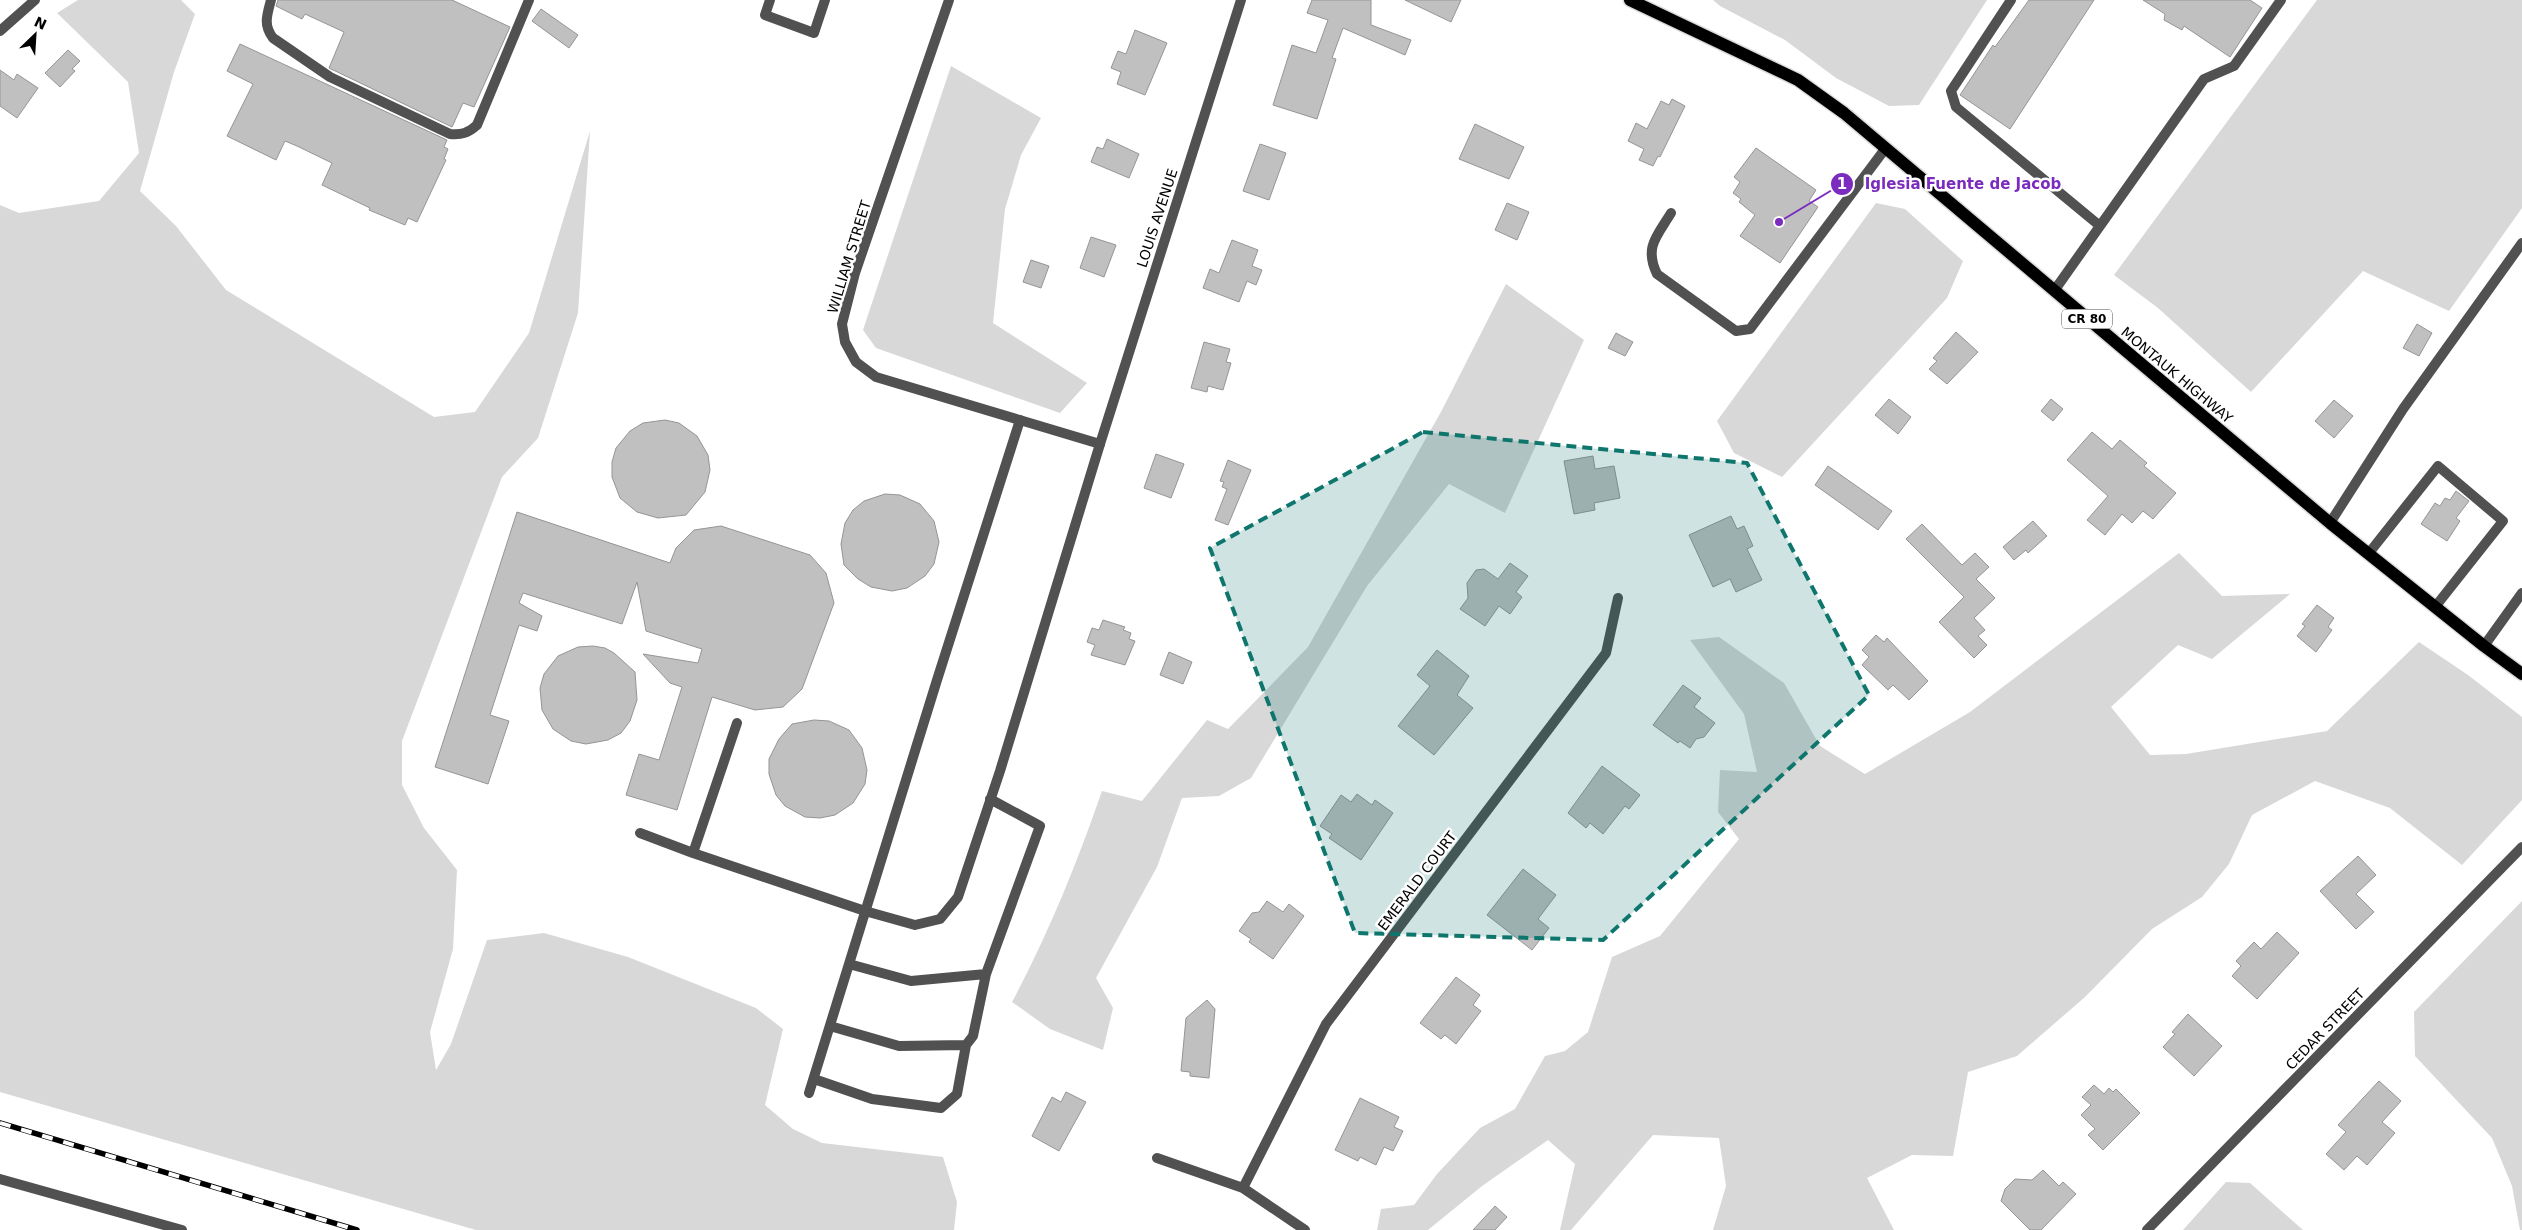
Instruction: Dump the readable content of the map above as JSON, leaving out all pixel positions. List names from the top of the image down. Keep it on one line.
{"streets":{"main road":["CR 80","MONTAUK HIGHWAY"],"street":["LOUIS AVENUE","WILLIAM STREET","EMERALD COURT","CEDAR STREET"]},"crossings":[["LOUIS AVENUE","WILLIAM STREET"]],"places":["Iglesia Fuente de Jacob"],"north":"top right"}
